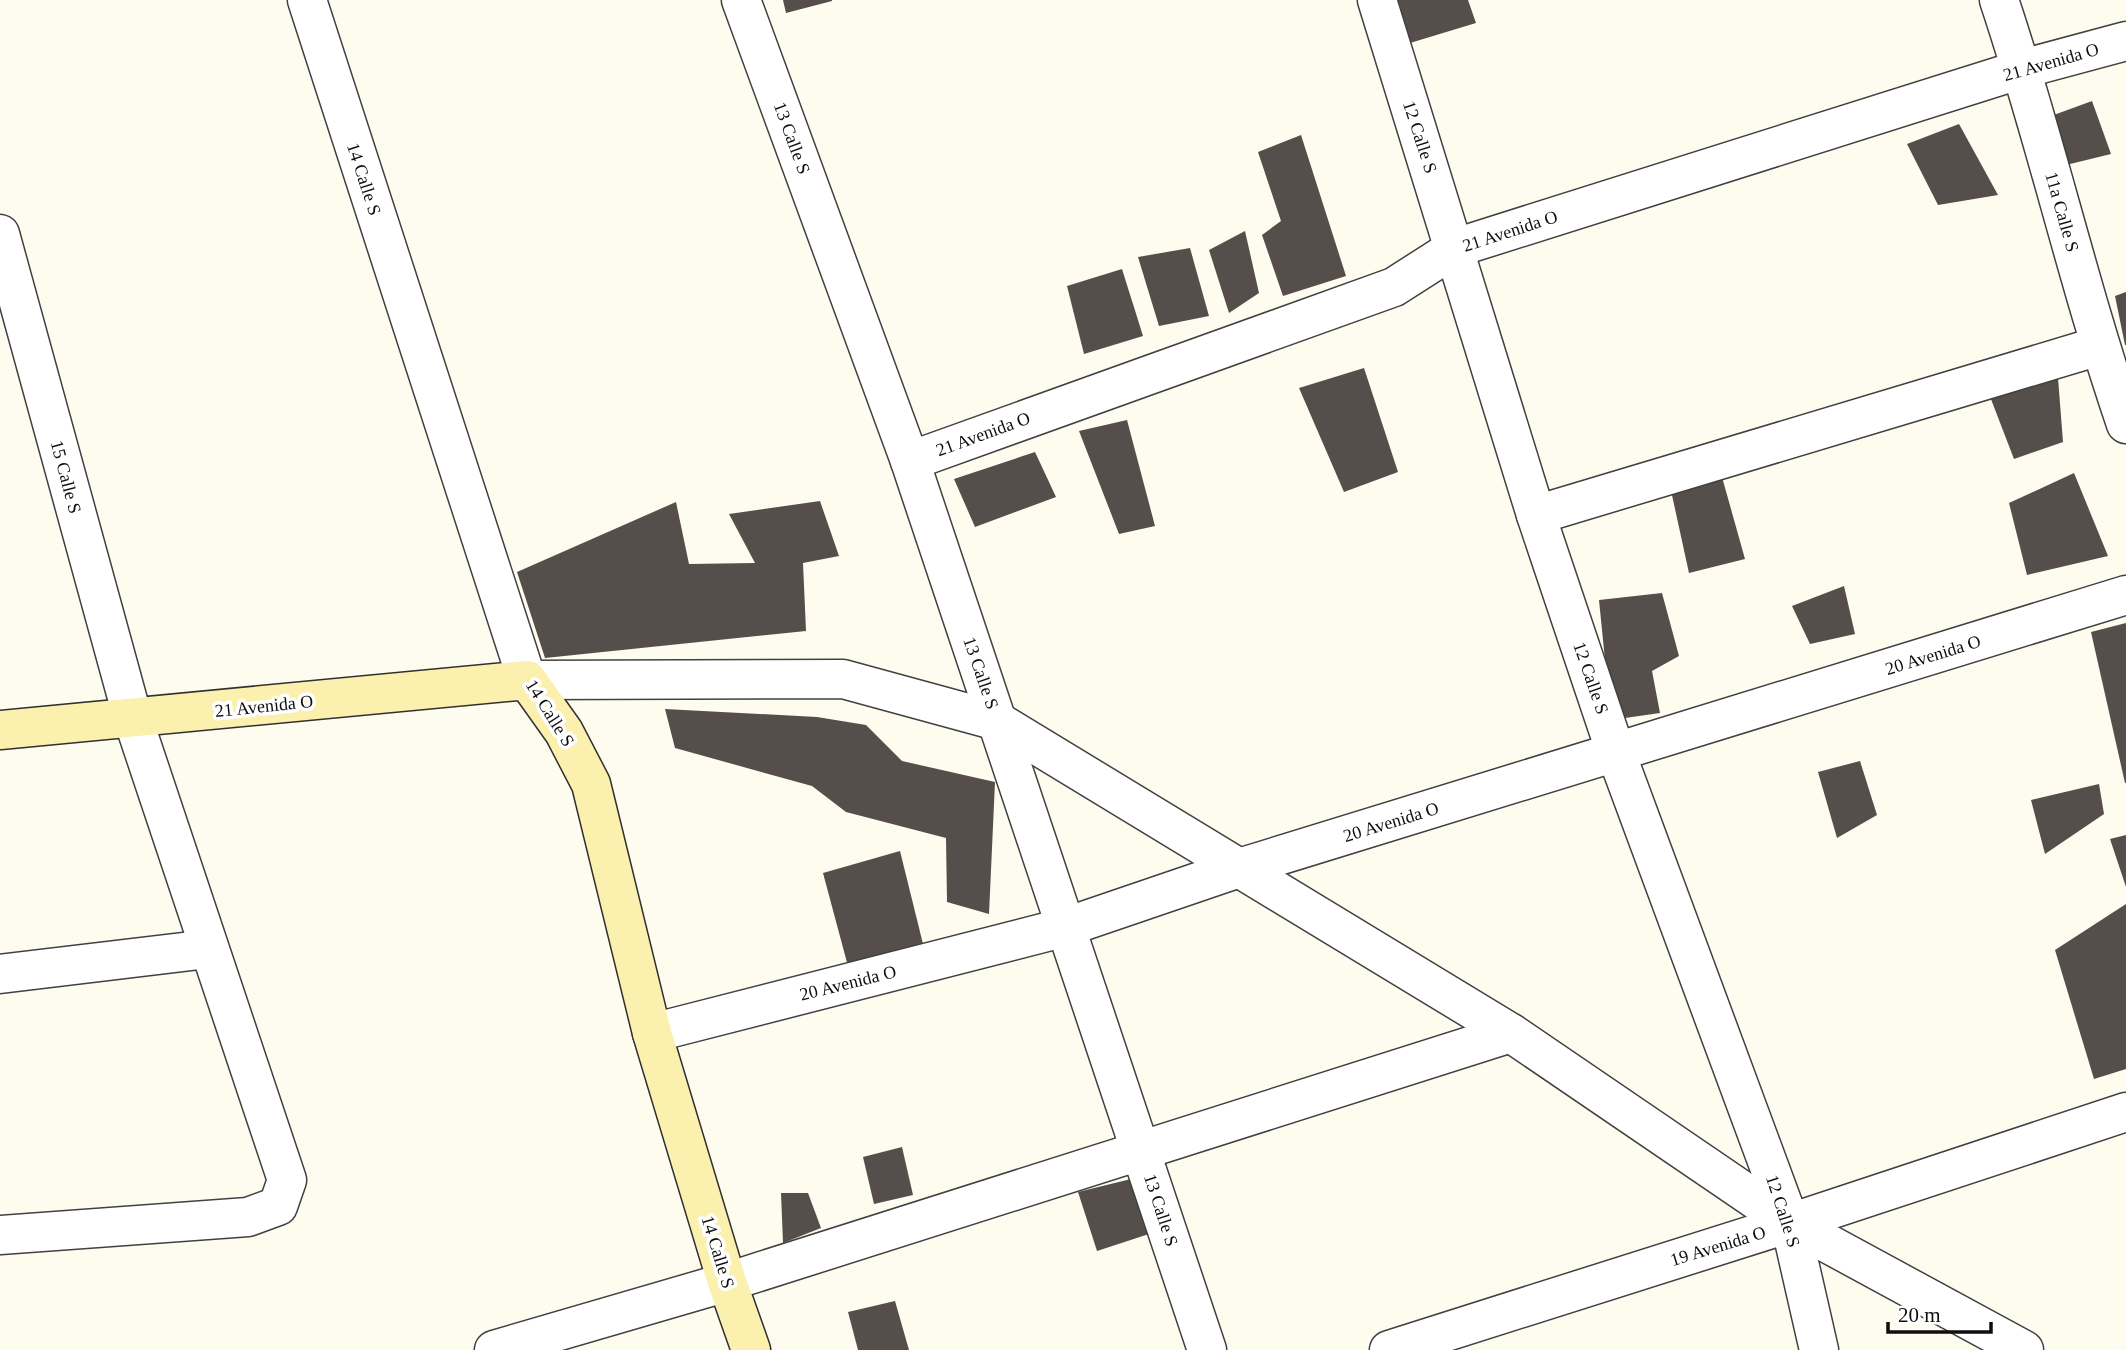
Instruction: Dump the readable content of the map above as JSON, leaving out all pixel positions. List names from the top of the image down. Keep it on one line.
{"streets":{"street":["21 Avenida O","12 Calle S","13 Calle S","14 Calle S","11a Calle S","15 Calle S","20 Avenida O","19 Avenida O"]},"crossings":[["21 Avenida O","12 Calle S"],["21 Avenida O","13 Calle S"],["21 Avenida O","14 Calle S"],["21 Avenida O","11a Calle S"],["21 Avenida O","15 Calle S"],["12 Calle S","20 Avenida O"],["12 Calle S","19 Avenida O"],["13 Calle S","20 Avenida O"],["14 Calle S","20 Avenida O"]],"scale_bar":"20 m"}
